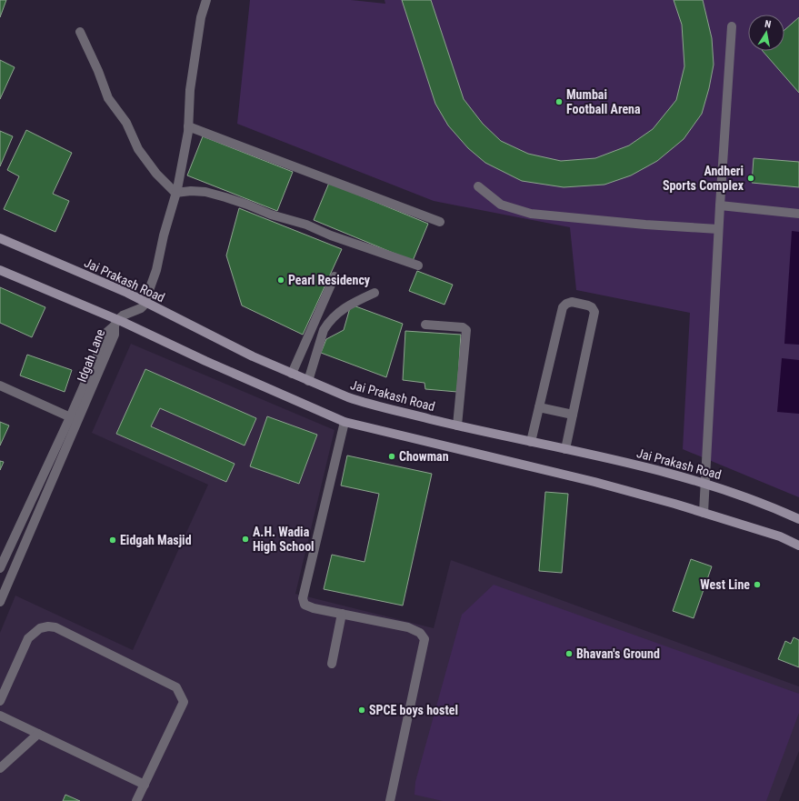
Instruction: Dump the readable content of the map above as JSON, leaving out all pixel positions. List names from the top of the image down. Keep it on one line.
{"streets":{"main road":["Jai Prakash Road"],"street":["Idgah Lane"]},"places":["Mumbai Football Arena","Andheri Sports Complex","Pearl Residency","Chowman","A.H. Wadia High School","Eidgah Masjid","West Line","Bhavan's Ground","SPCE boys hostel"],"north":"top"}
